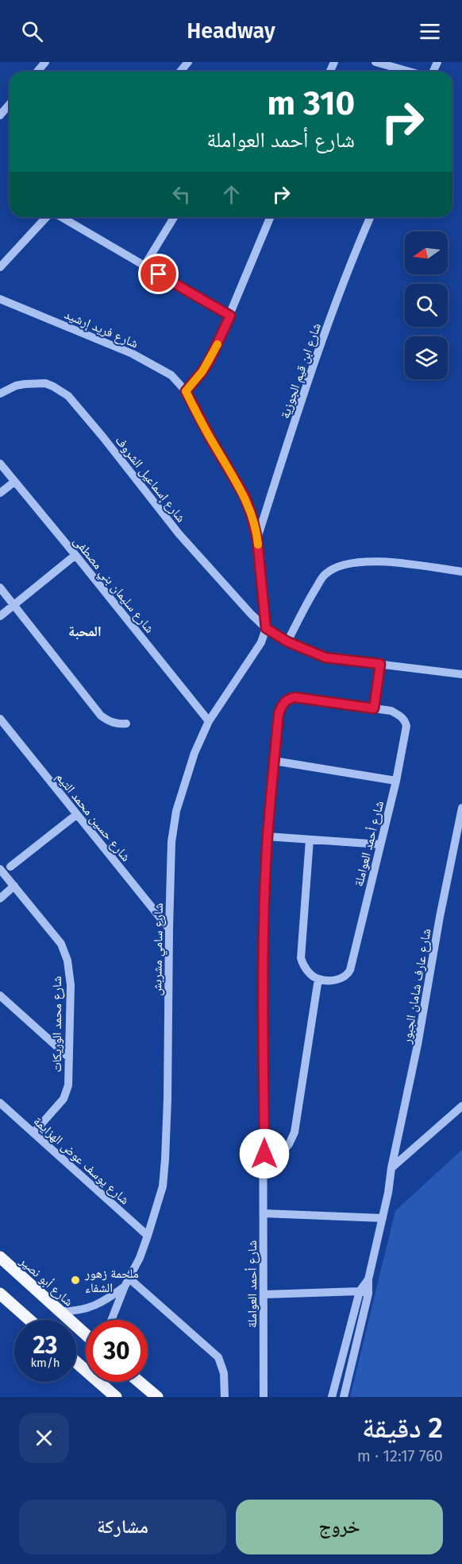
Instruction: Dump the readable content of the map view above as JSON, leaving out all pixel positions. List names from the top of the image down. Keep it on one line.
{"streets":{"main road":["شارع أبو نصير"],"street":["شارع فريد إرشيد","شارع ابن قيم الجوزية","شارع إسماعيل الشروف","شارع سليمان بني مصطفى","شارع حسين محمد التيم","شارع أحمد العواملة","شارع سامي مشربش","شارع عارف شامان الجبور","شارع محمد الوريكات","شارع يوسف عوض الهزايمة"]},"crossings":[["شارع فريد إرشيد","شارع ابن قيم الجوزية"],["شارع فريد إرشيد","شارع إسماعيل الشروف"],["شارع فريد إرشيد","شارع سامي مشربش"],["شارع إسماعيل الشروف","شارع سامي مشربش"],["شارع سليمان بني مصطفى","شارع سامي مشربش"],["شارع حسين محمد التيم","شارع سامي مشربش"],["شارع سامي مشربش","شارع يوسف عوض الهزايمة"],["شارع سامي مشربش","شارع أبو نصير"],["شارع محمد الوريكات","شارع يوسف عوض الهزايمة"]],"districts":["المحبة"],"places":["ملحمة زهور الشفاء"],"north":"left","page":{"header":"Headway","turn":["310 m","شارع أحمد العواملة"],"speed":"23 km/h","limit":"30","heading":["2 دقيقة","760 m · 12:17"],"buttons":["خروج","مشاركة"]}}
